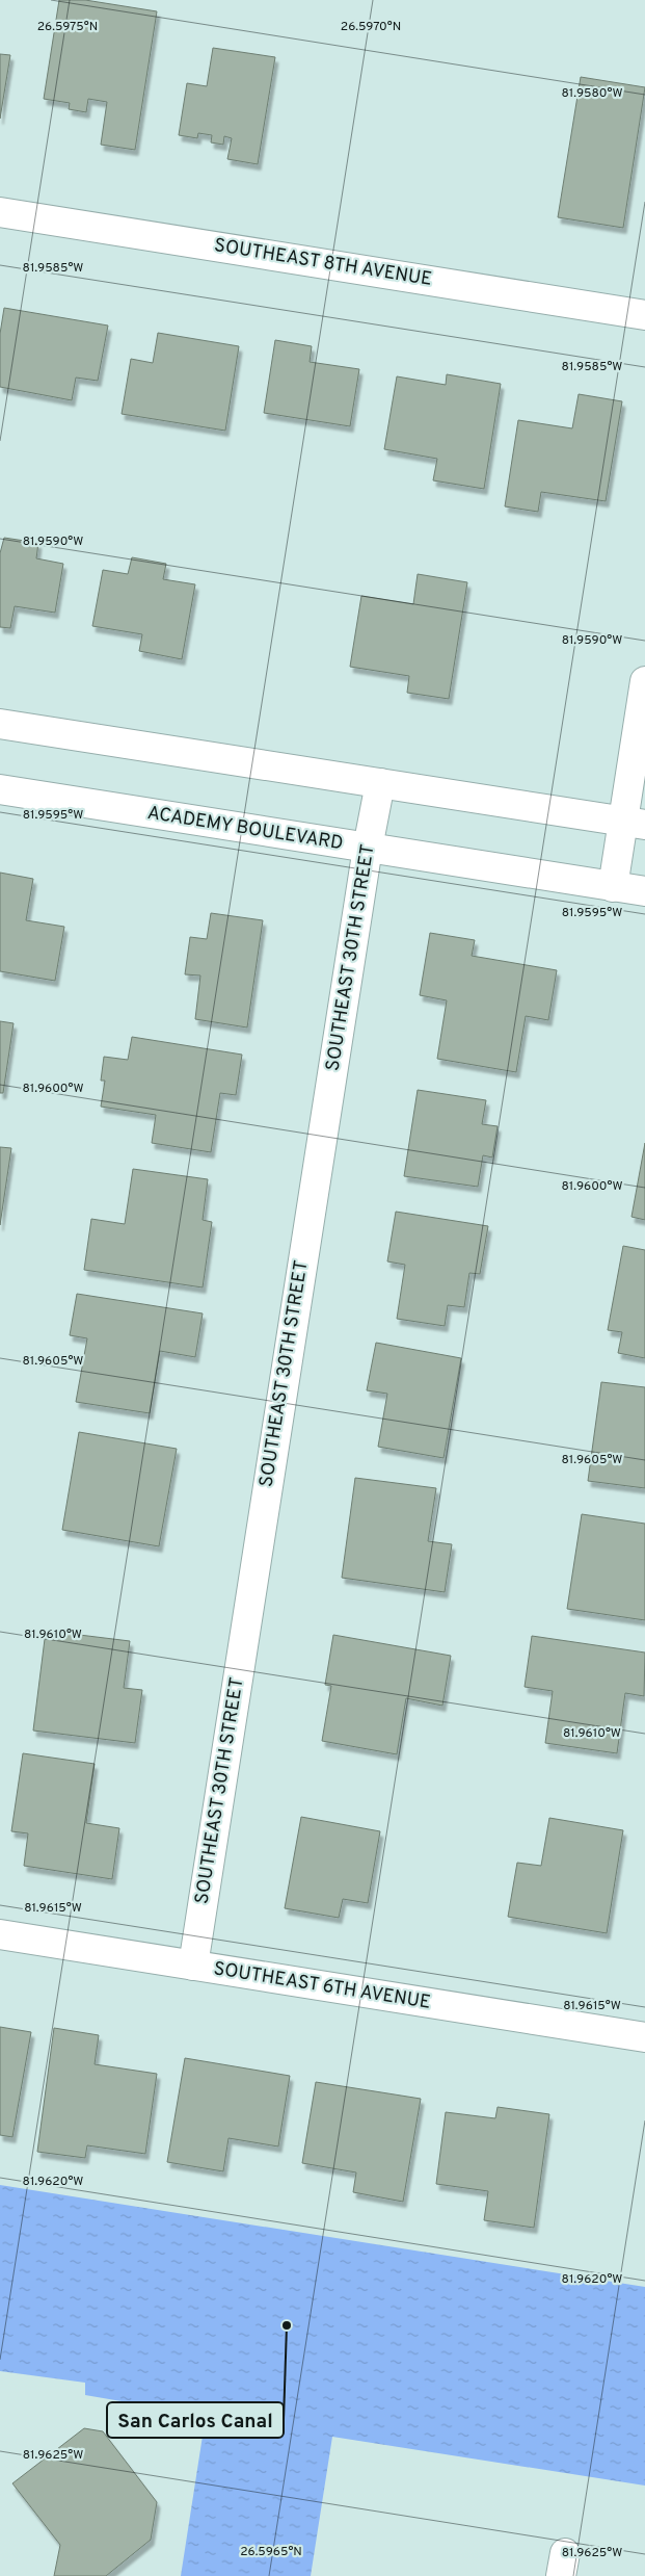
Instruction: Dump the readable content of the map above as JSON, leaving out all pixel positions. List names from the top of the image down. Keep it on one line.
{"streets":{"street":["SOUTHEAST 8TH AVENUE","ACADEMY BOULEVARD","SOUTHEAST 30TH STREET","SOUTHEAST 6TH AVENUE"]},"crossings":[["ACADEMY BOULEVARD","SOUTHEAST 30TH STREET"],["SOUTHEAST 30TH STREET","SOUTHEAST 6TH AVENUE"]],"places":["San Carlos Canal"],"coordinates":["26.5970°N","26.5975°N","81.9580°W","81.9585°W","81.9590°W","81.9595°W","81.9600°W","81.9605°W","81.9610°W","81.9615°W","81.9620°W","81.9625°W","26.5965°N"]}
